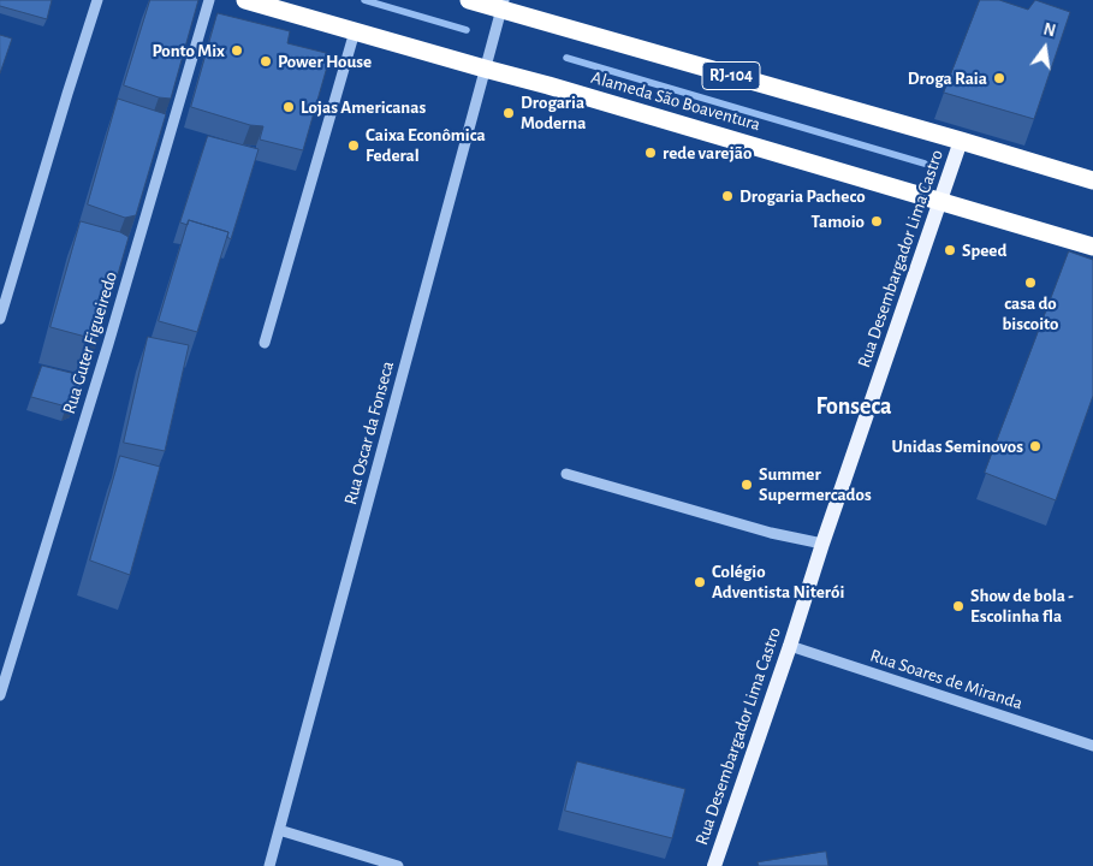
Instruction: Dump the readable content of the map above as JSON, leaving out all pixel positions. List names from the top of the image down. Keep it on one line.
{"streets":{"highway":["RJ-104","Alameda São Boaventura"],"main road":["Rua Desembargador Lima Castro"],"street":["Rua Guter Figueiredo","Rua Oscar da Fonseca","Rua Soares de Miranda"]},"crossings":[["RJ-104","Rua Desembargador Lima Castro"],["RJ-104","Rua Oscar da Fonseca"],["Alameda São Boaventura","Rua Desembargador Lima Castro"],["Alameda São Boaventura","Rua Oscar da Fonseca"],["Rua Desembargador Lima Castro","Rua Soares de Miranda"]],"districts":["Fonseca"],"places":["Ponto Mix","Power House","Droga Raia","Lojas Americanas","Drogaria Moderna","Caixa Econômica Federal","rede varejão","Drogaria Pacheco","Tamoio","Speed","casa do biscoito","Unidas Seminovos","Summer Supermercados","Colégio Adventista Niterói","Show de bola - Escolinha fla"],"north":"top"}
